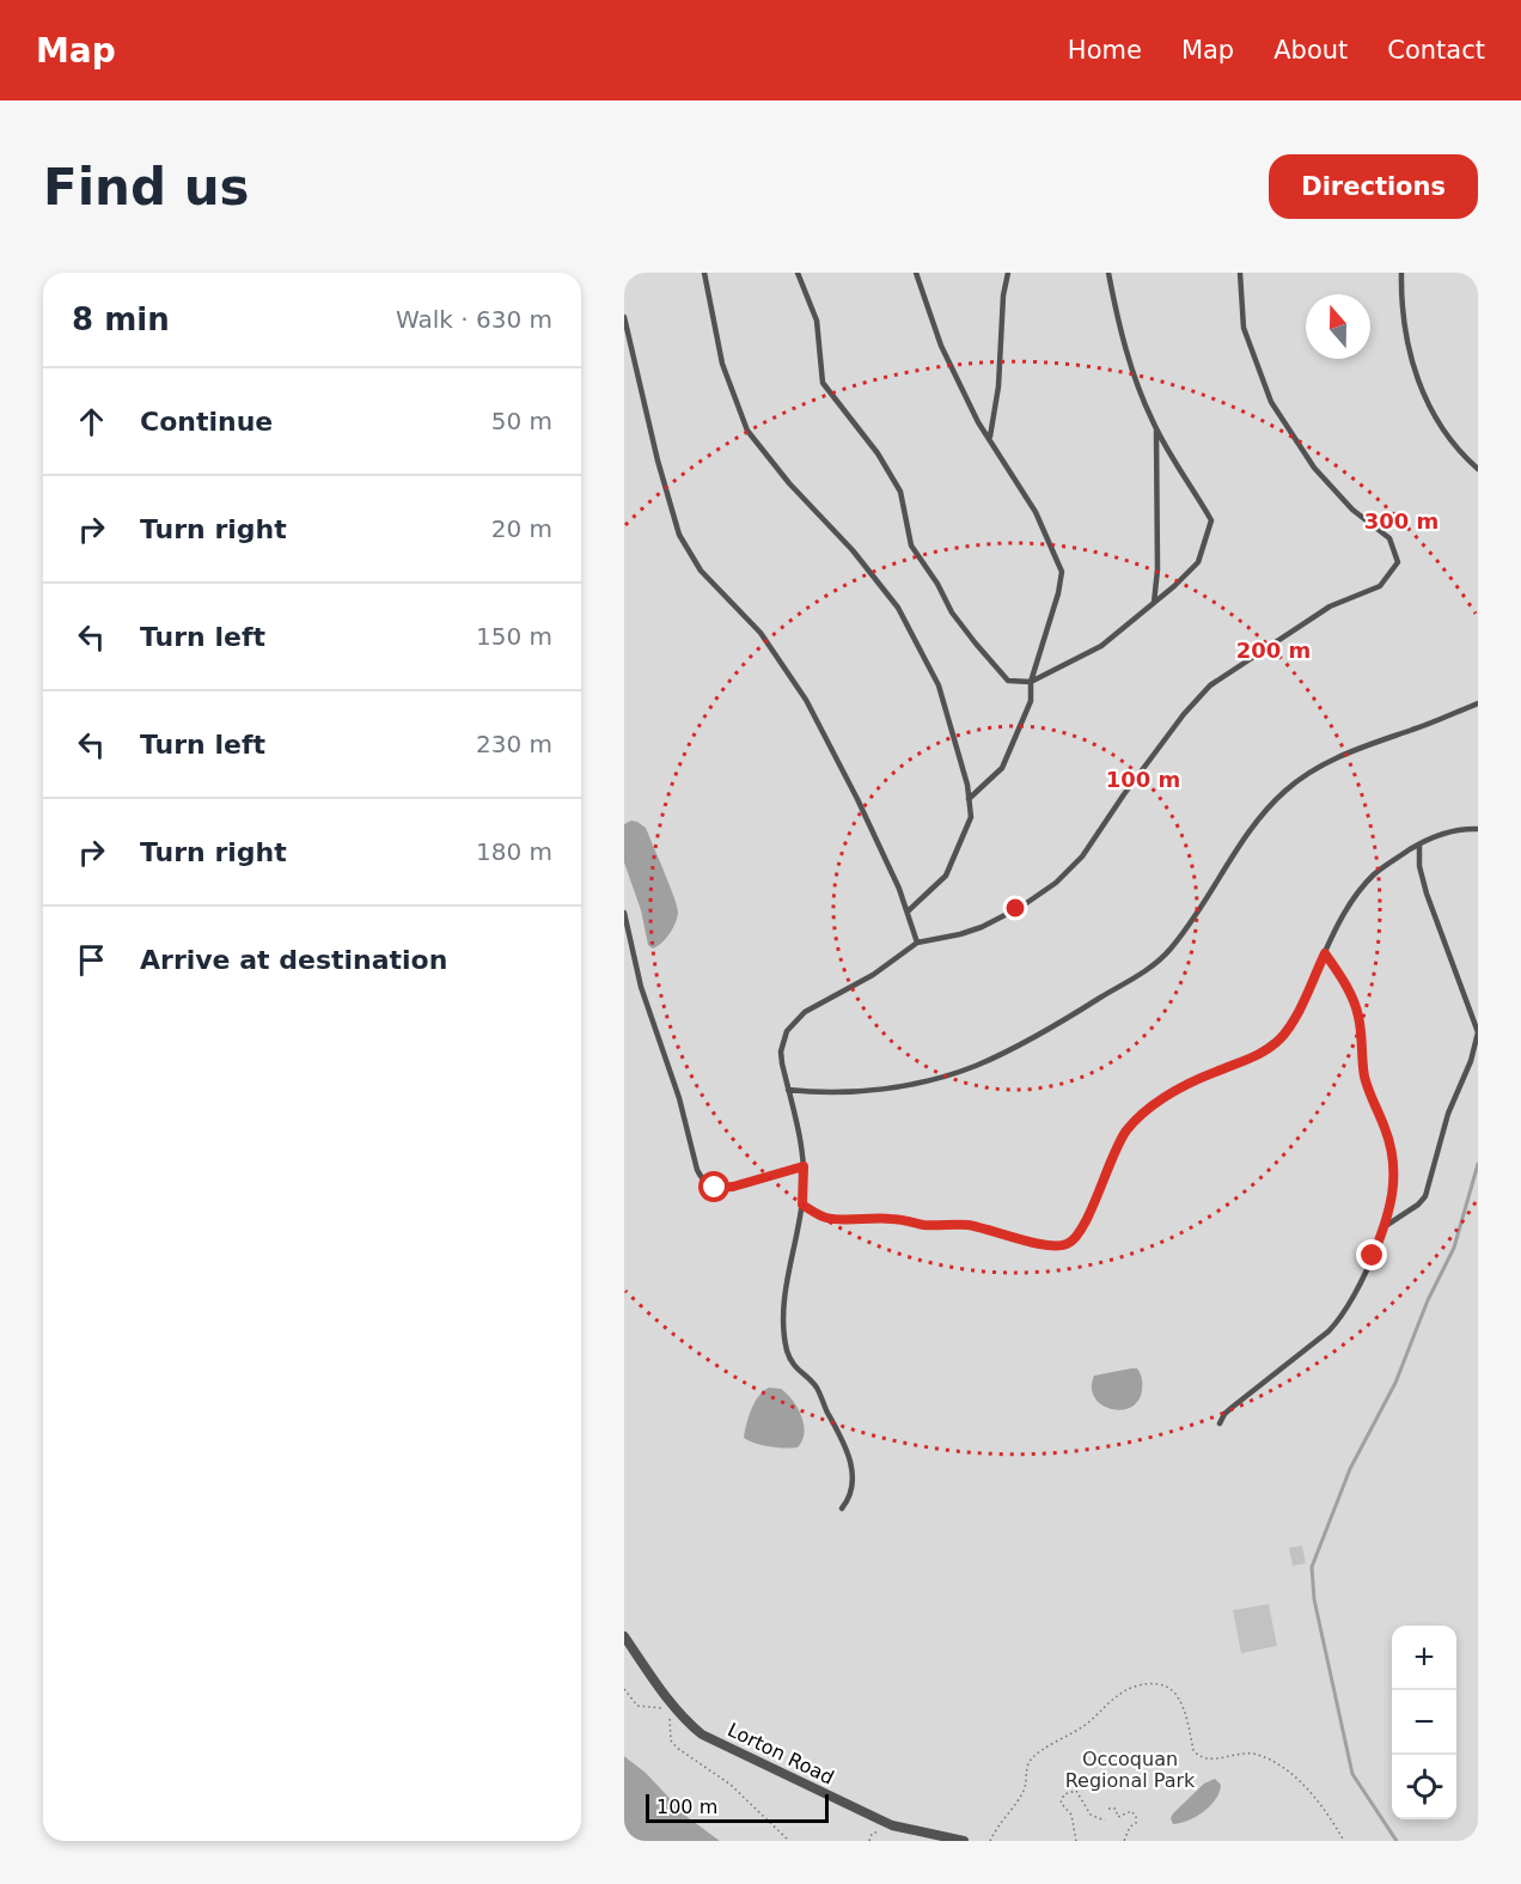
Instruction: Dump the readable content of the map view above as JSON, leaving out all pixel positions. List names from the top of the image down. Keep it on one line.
{"streets":{"street":["Lorton Road"]},"parks":["Occoquan Regional Park"],"scale_bar":"100 m","north":"top","page":{"header":"Map","nav":["Home","Map","About","Contact"],"buttons":"Directions","title":"Find us","heading":["8 min","Walk · 630 m"],"list":[["Continue","50 m"],["Turn right","20 m"],["Turn left","150 m"],["Turn left","230 m"],["Turn right","180 m"],"Arrive at destination"],"map_buttons":["+","−"],"scale":"100 m"},"rings":["300 m","200 m","100 m"]}
